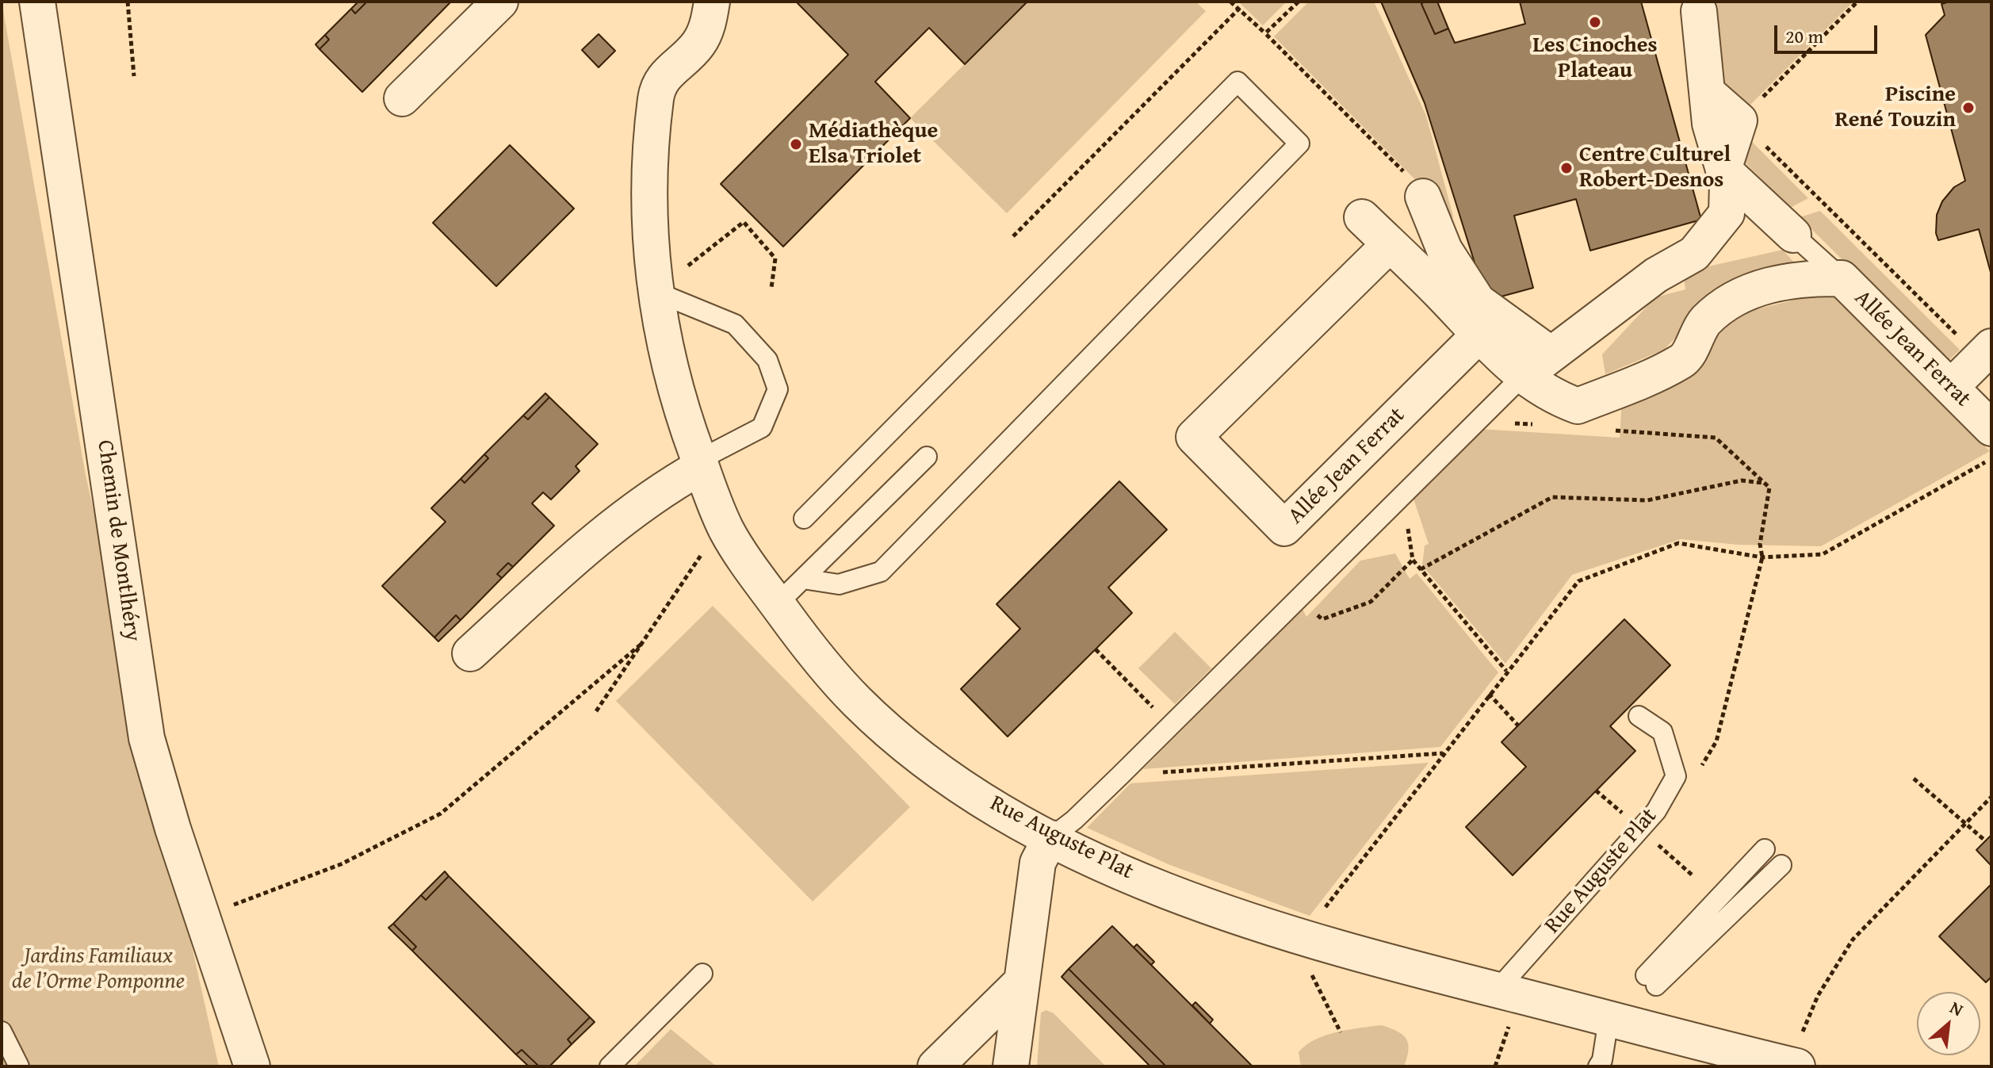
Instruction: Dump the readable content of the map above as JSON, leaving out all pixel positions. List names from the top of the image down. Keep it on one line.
{"streets":{"street":["Allée Jean Ferrat","Chemin de Montlhéry","Rue Auguste Plat"]},"parks":["Jardins Familiaux de l’Orme Pomponne"],"places":["Les Cinoches Plateau","Piscine René Touzin","Médiathèque Elsa Triolet","Centre Culturel Robert-Desnos"],"scale_bar":"20 m","north":"top right"}
